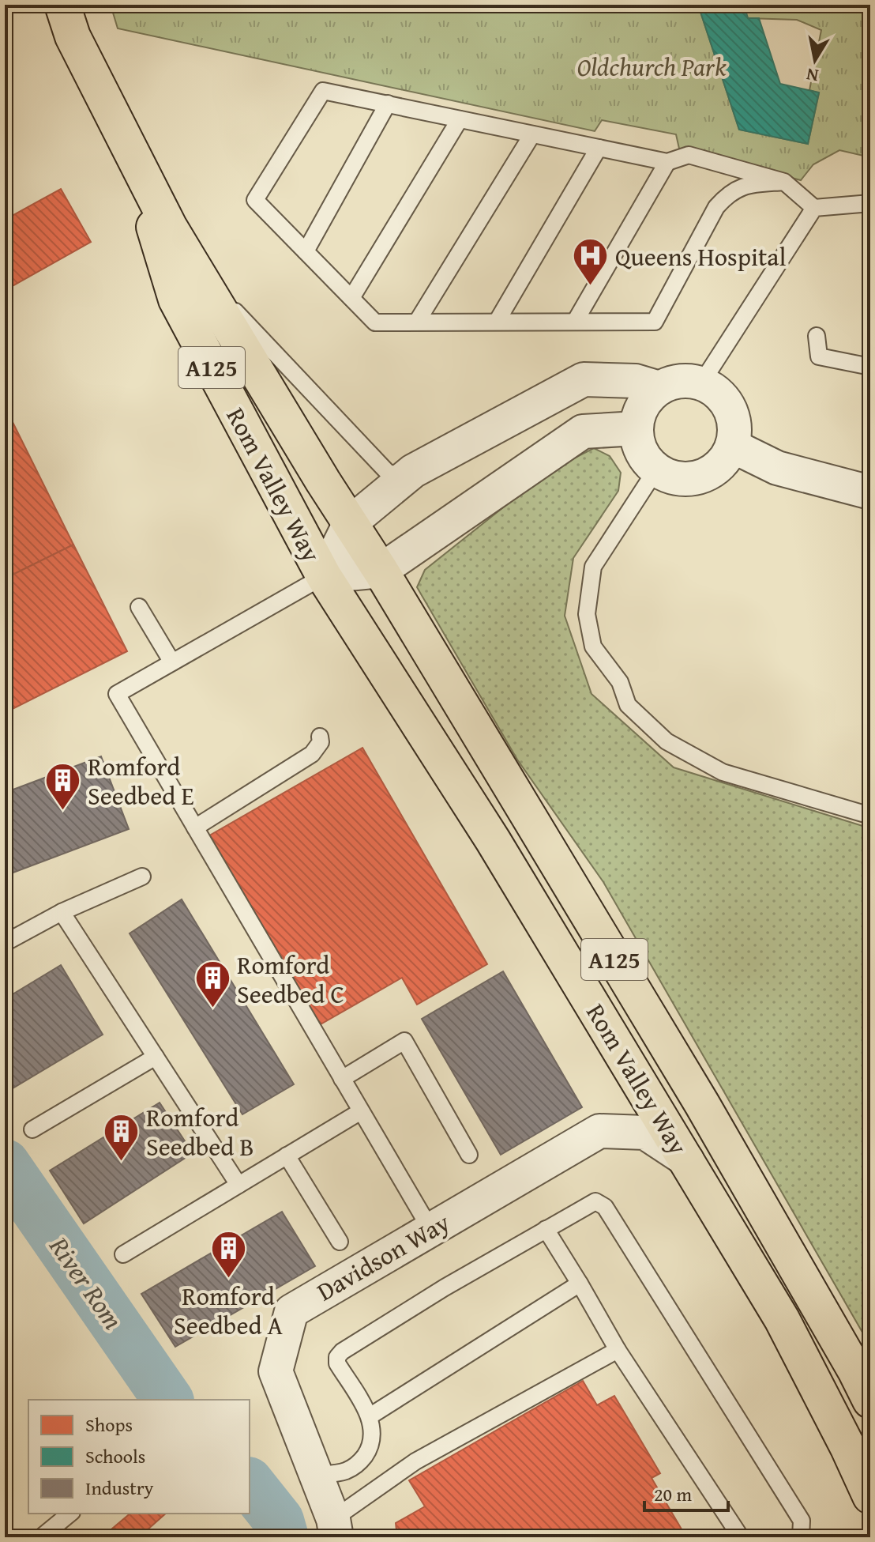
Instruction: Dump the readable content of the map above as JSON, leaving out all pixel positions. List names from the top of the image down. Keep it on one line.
{"streets":{"main road":["A125","Rom Valley Way"],"street":["Davidson Way"]},"crossings":[["Rom Valley Way","Davidson Way"]],"water":["River Rom"],"parks":["Oldchurch Park"],"places":{"hospital":["Queens Hospital"],"building":["Romford Seedbed E","Romford Seedbed C","Romford Seedbed B","Romford Seedbed A"]},"legend":["Shops","Schools","Industry"],"scale_bar":"20 m","north":"bottom"}
